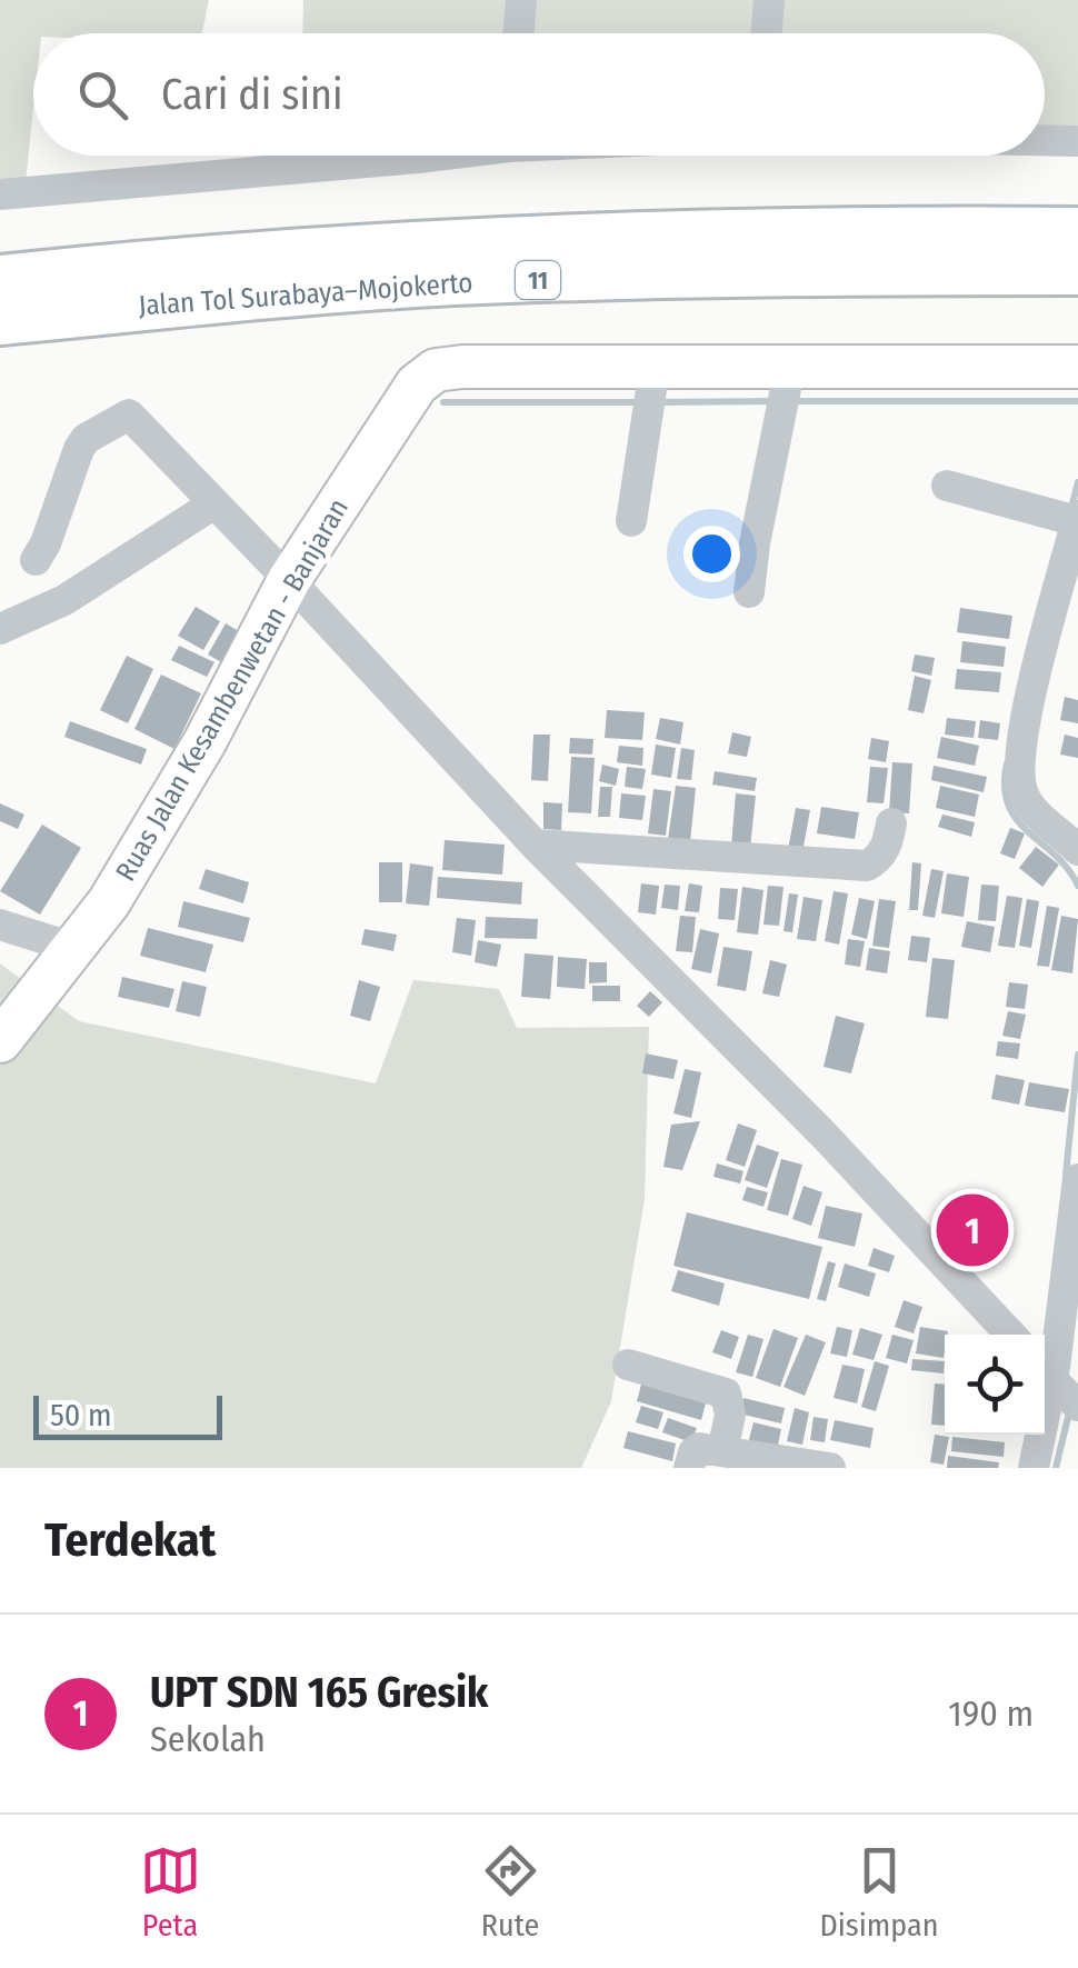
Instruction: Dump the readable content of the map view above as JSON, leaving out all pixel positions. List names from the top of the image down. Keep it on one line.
{"streets":{"highway":["11","Jalan Tol Surabaya–Mojokerto"],"main road":["Ruas Jalan Kesambenwetan - Banjaran"]},"scale_bar":"50 m","page":{"search":"Cari di sini","pins":"1","scale":"50 m","heading":"Terdekat","list":[{"mark":"1","name":"UPT SDN 165 Gresik","note":"Sekolah","value":"190 m"}],"nav":["Peta","Rute","Disimpan"]}}
